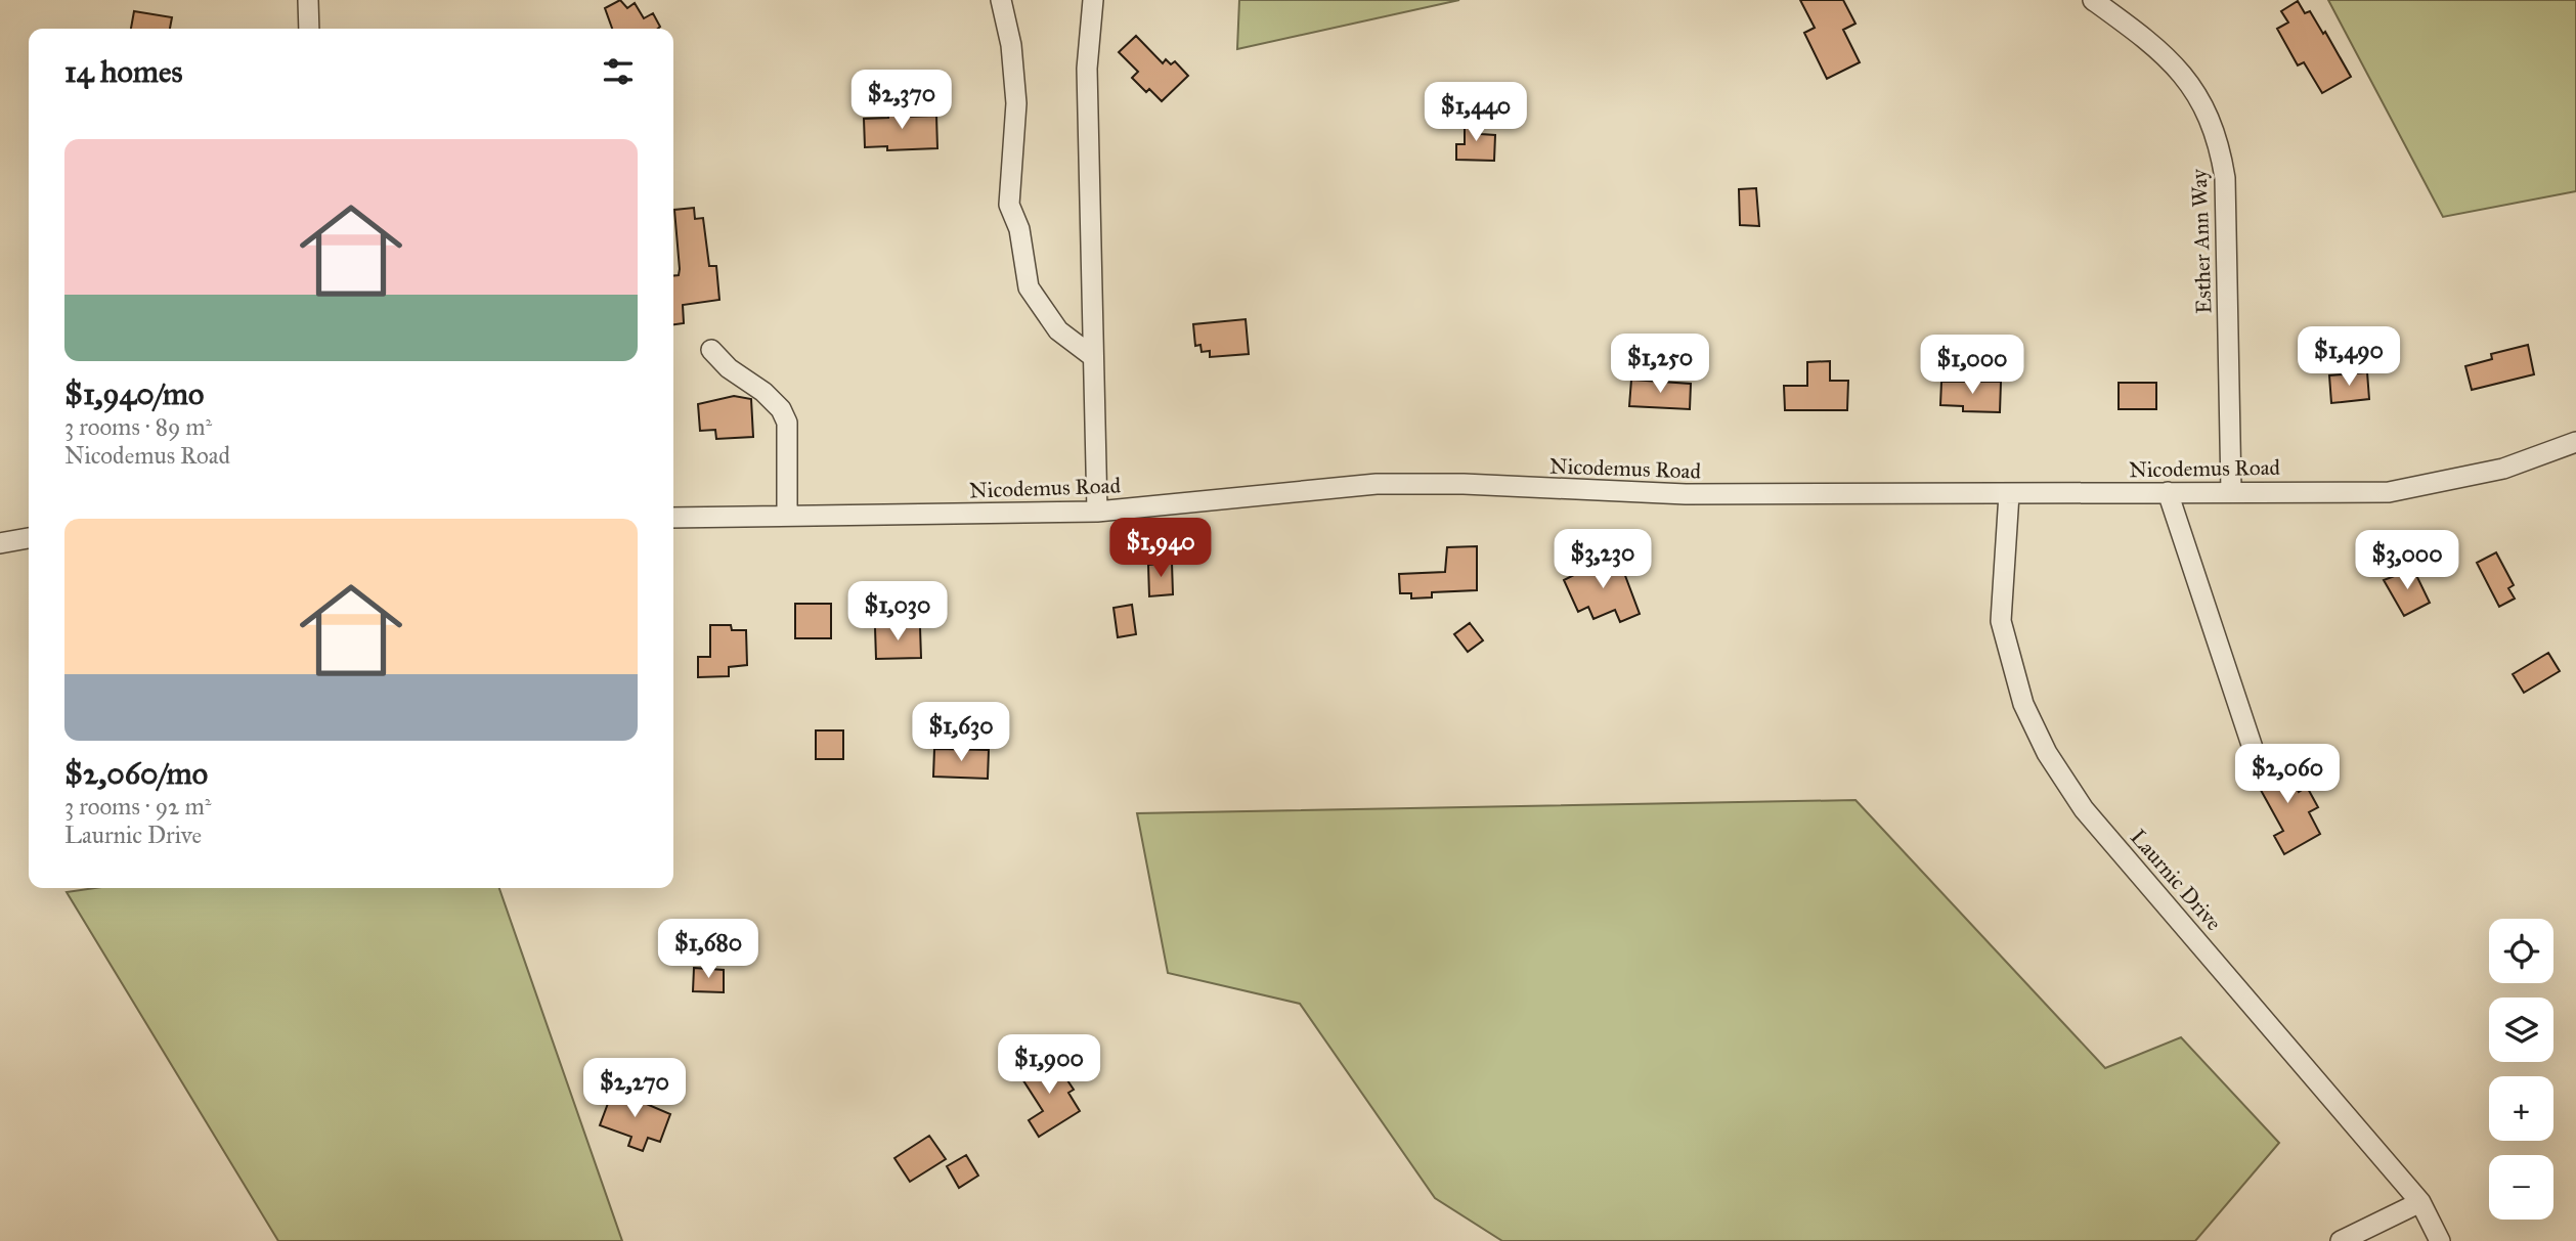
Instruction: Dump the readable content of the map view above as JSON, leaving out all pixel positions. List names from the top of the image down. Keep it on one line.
{"streets":{"street":["Esther Ann Way","Nicodemus Road","Laurnic Drive"]},"crossings":[["Esther Ann Way","Nicodemus Road"],["Nicodemus Road","Laurnic Drive"]],"page":{"heading":"14 homes","price":["$2,370","$1,440","$1,490","$1,250","$1,000","$1,940","$3,230","$3,000","$1,030","$1,630","$2,060","$1,680","$1,900","$2,270"],"list":[{"name":"$1,940/mo","note":"3 rooms · 89 m² · Nicodemus Road"},{"name":"$2,060/mo","note":"3 rooms · 92 m² · Laurnic Drive"}],"map_buttons":["+","−"]}}
